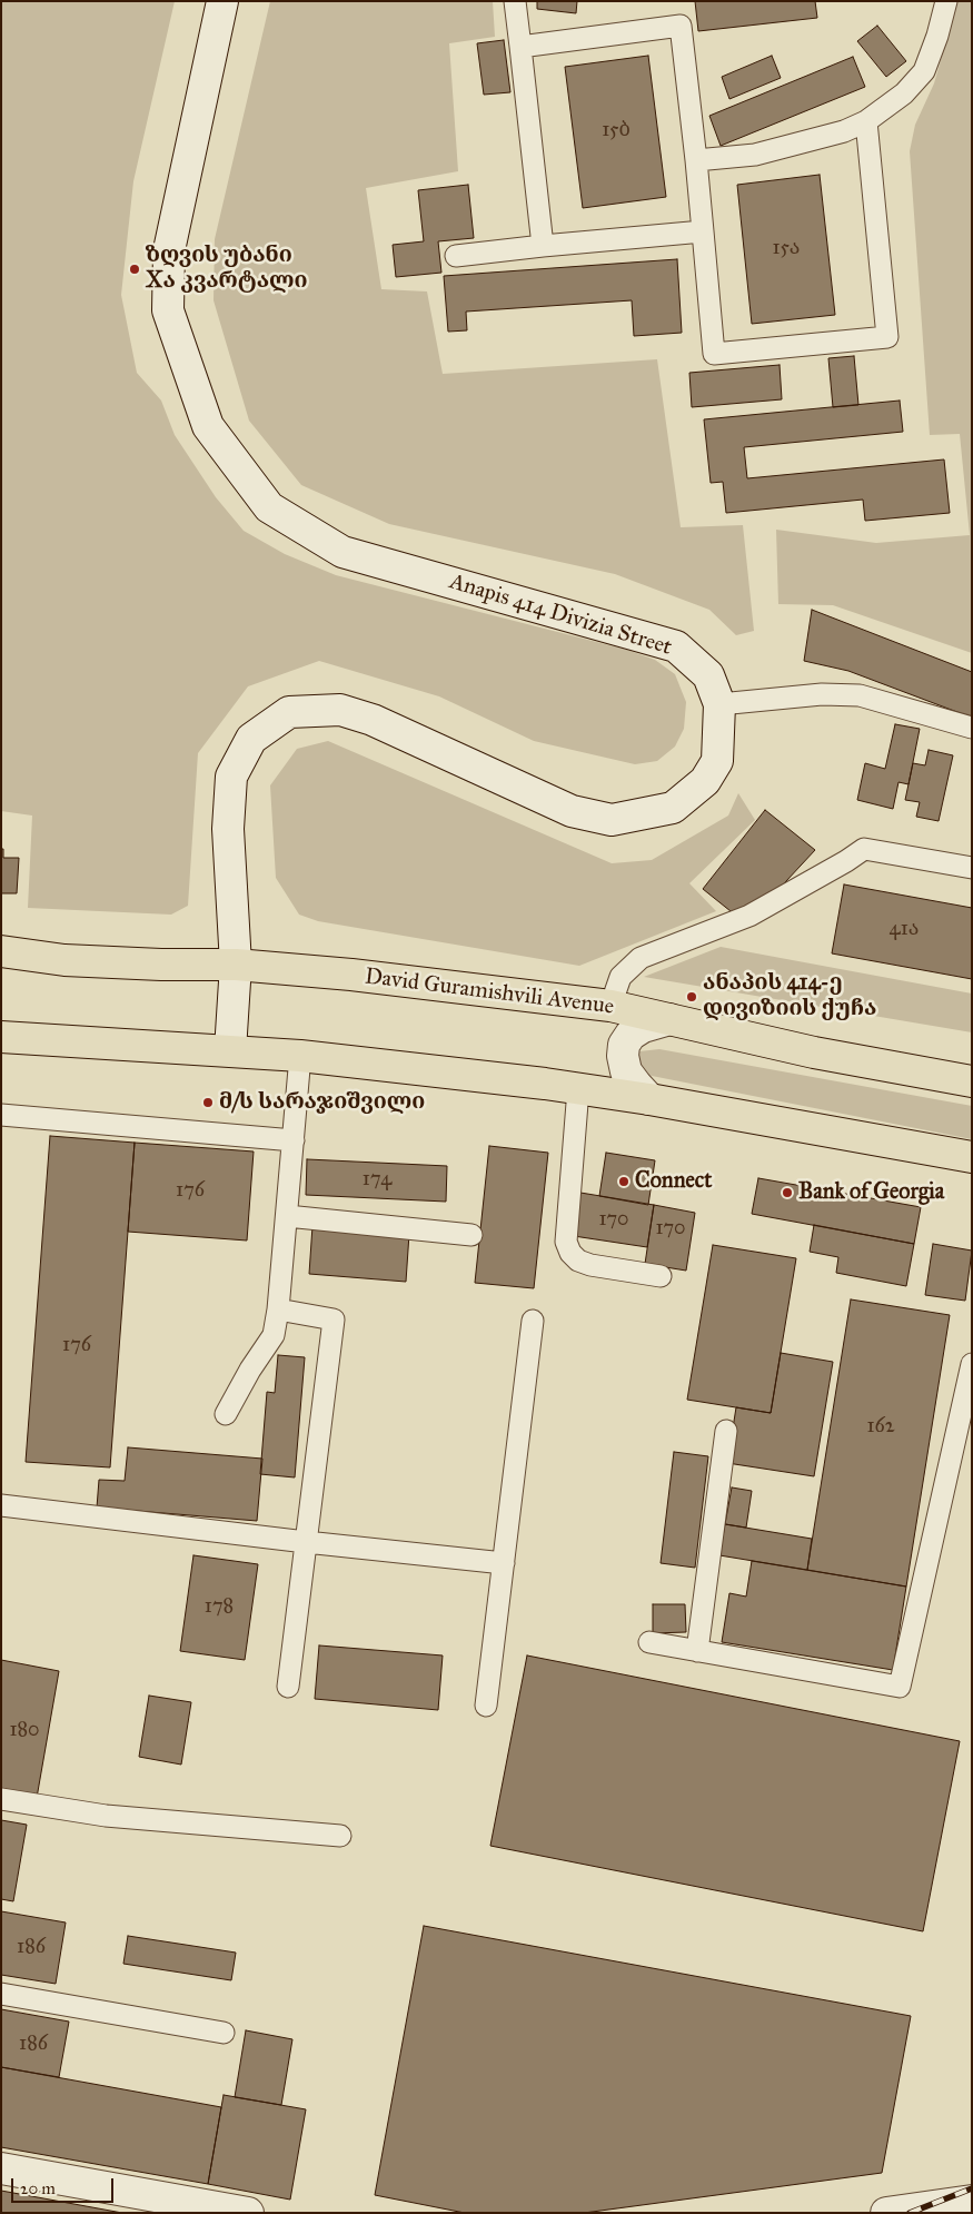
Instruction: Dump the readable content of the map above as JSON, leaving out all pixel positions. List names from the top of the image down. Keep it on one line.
{"streets":{"main road":["Anapis 414 Divizia Street","David Guramishvili Avenue"]},"crossings":[["Anapis 414 Divizia Street","David Guramishvili Avenue"]],"places":["ზღვის უბანი Xა კვარტალი","ანაპის 414-ე დივიზიის ქუჩა","მ/ს სარაჯიშვილი","Connect","Bank of Georgia"],"house_numbers":["15ბ","15ა","41ა","174","176","170","170","176","162","178","180","186","186"],"scale_bar":"20 m"}
